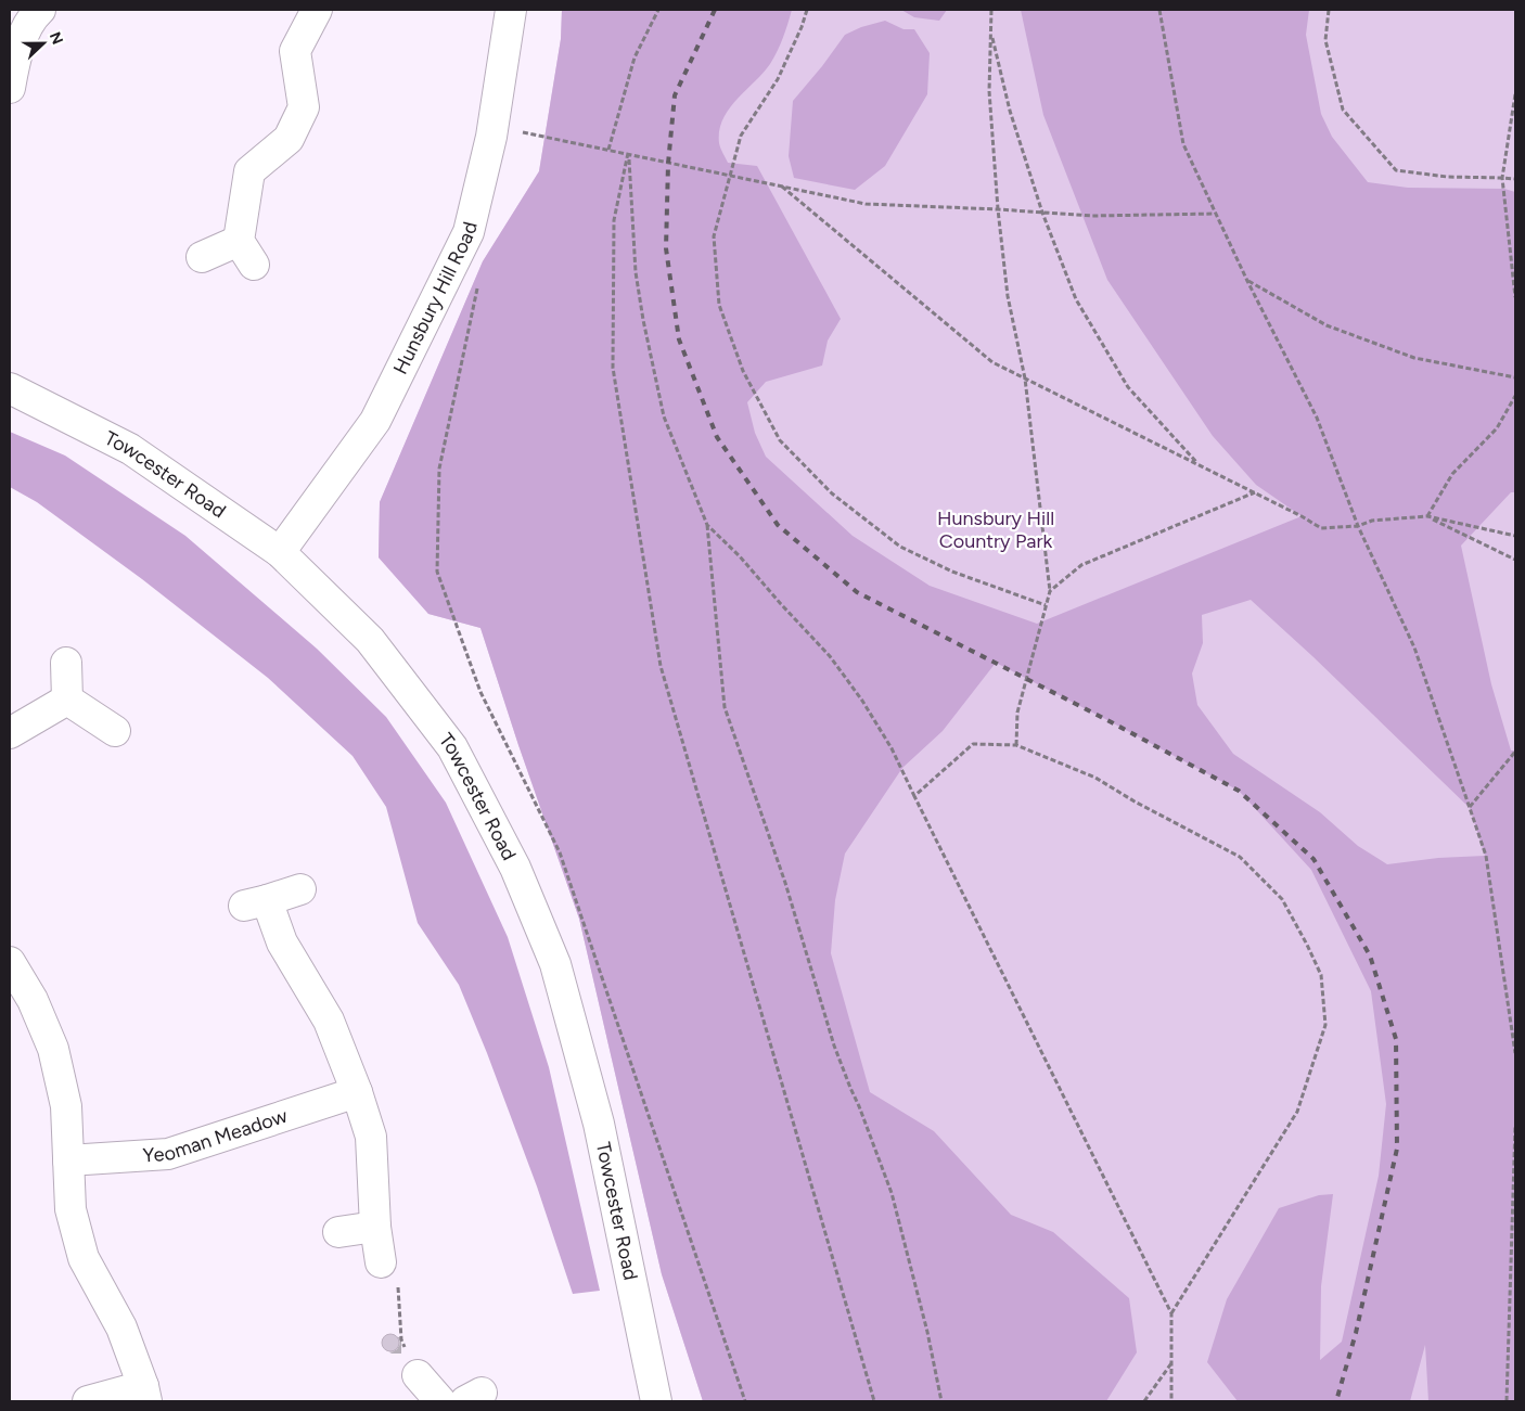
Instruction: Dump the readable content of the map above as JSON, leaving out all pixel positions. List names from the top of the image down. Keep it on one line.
{"streets":{"street":["Hunsbury Hill Road","Towcester Road","Yeoman Meadow"]},"crossings":[["Hunsbury Hill Road","Towcester Road"]],"parks":["Hunsbury Hill Country Park"],"north":"right"}
